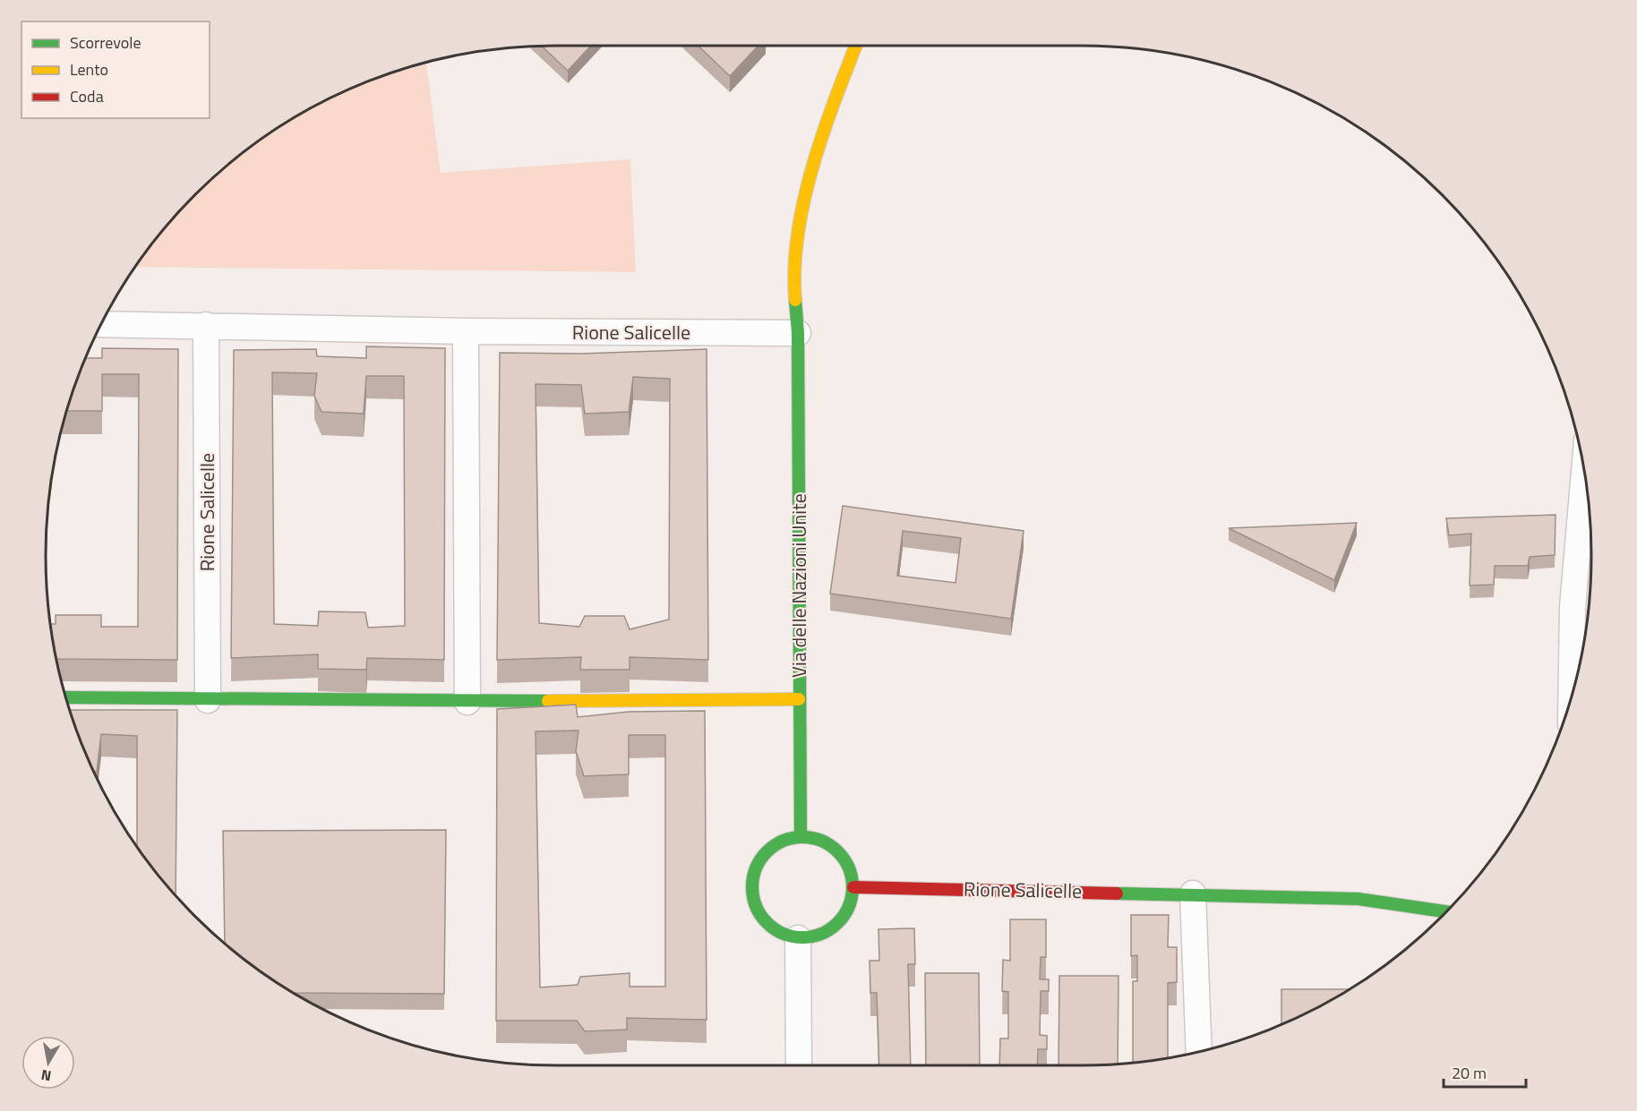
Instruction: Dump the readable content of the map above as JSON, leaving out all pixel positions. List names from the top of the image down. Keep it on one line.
{"streets":{"street":["Rione Salicelle","Via delle Nazioni Unite"]},"crossings":[["Rione Salicelle","Via delle Nazioni Unite"]],"legend":["Scorrevole","Lento","Coda"],"scale_bar":"20 m","north":"bottom"}
